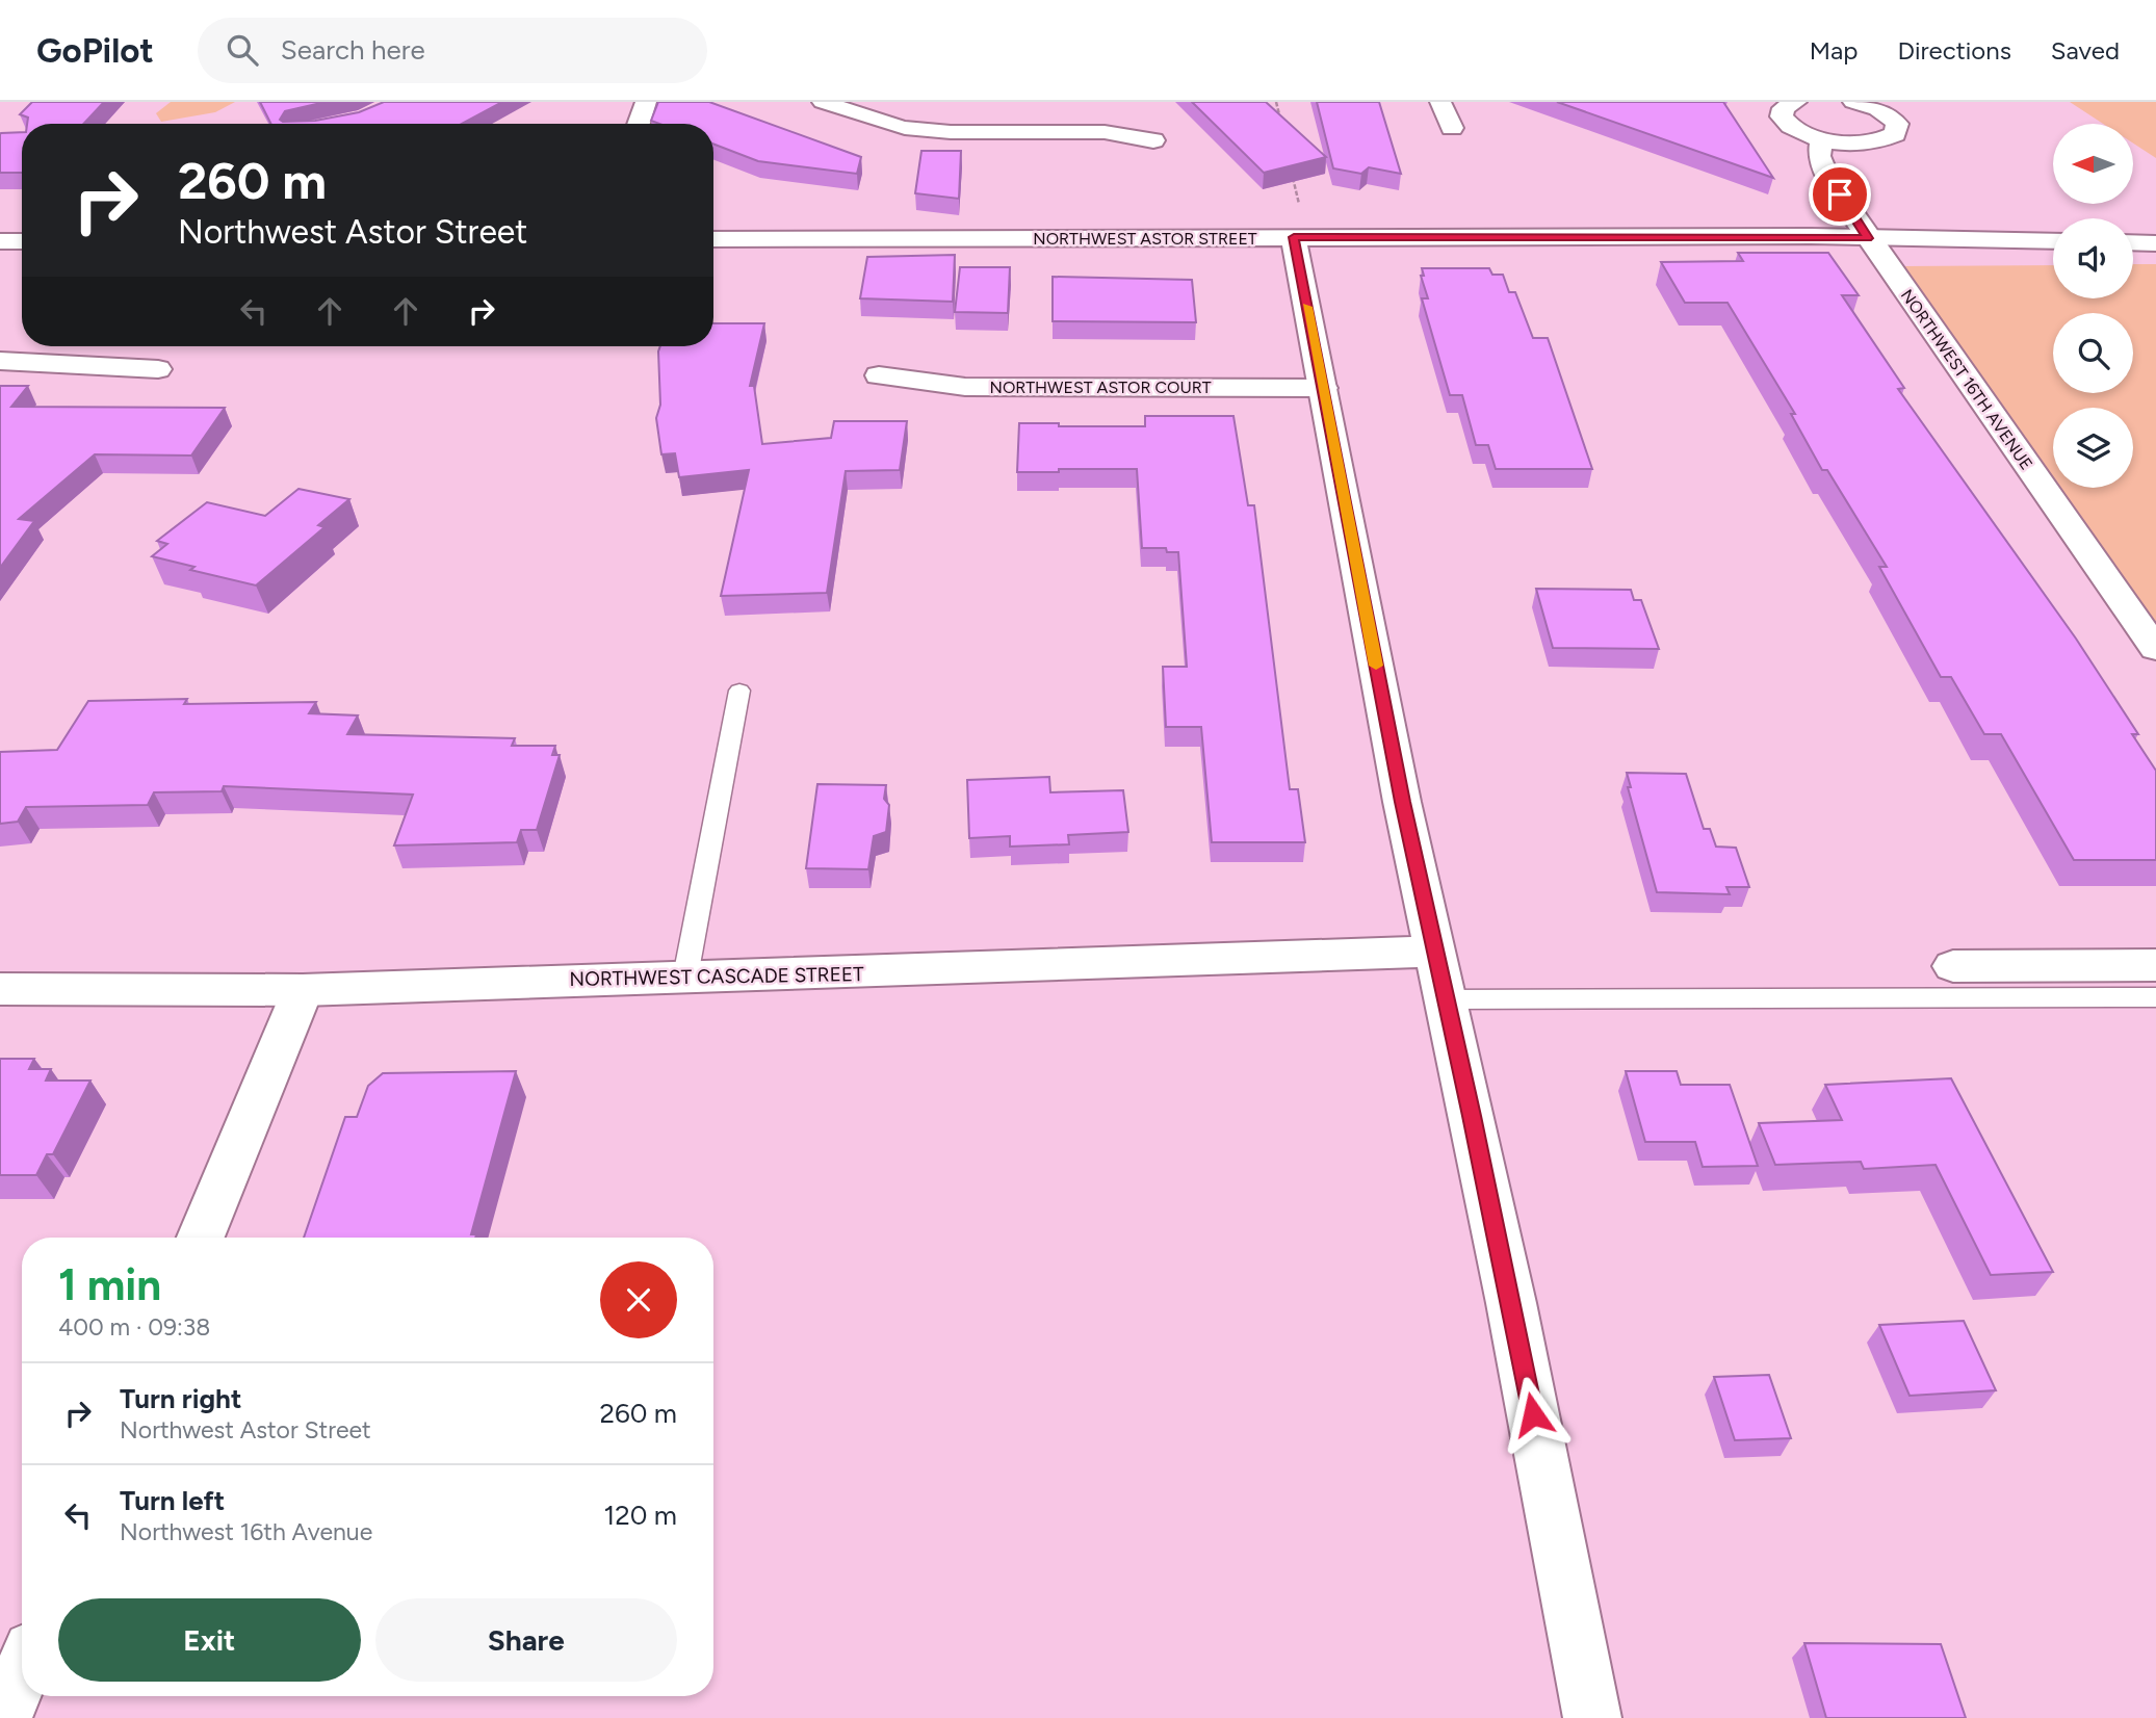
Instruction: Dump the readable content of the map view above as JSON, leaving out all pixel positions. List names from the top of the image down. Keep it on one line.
{"streets":{"street":["NORTHWEST ASTOR STREET","NORTHWEST 16TH AVENUE","NORTHWEST ASTOR COURT","NORTHWEST CASCADE STREET"]},"crossings":[["NORTHWEST ASTOR STREET","NORTHWEST 16TH AVENUE"]],"north":"left","page":{"header":"GoPilot","search":"Search here","nav":["Map","Directions","Saved"],"turn":["260 m","Northwest Astor Street"],"heading":["1 min","400 m · 09:38"],"list":[{"name":"Turn right","note":"Northwest Astor Street","value":"260 m"},{"name":"Turn left","note":"Northwest 16th Avenue","value":"120 m"}],"buttons":["Exit","Share"]}}
